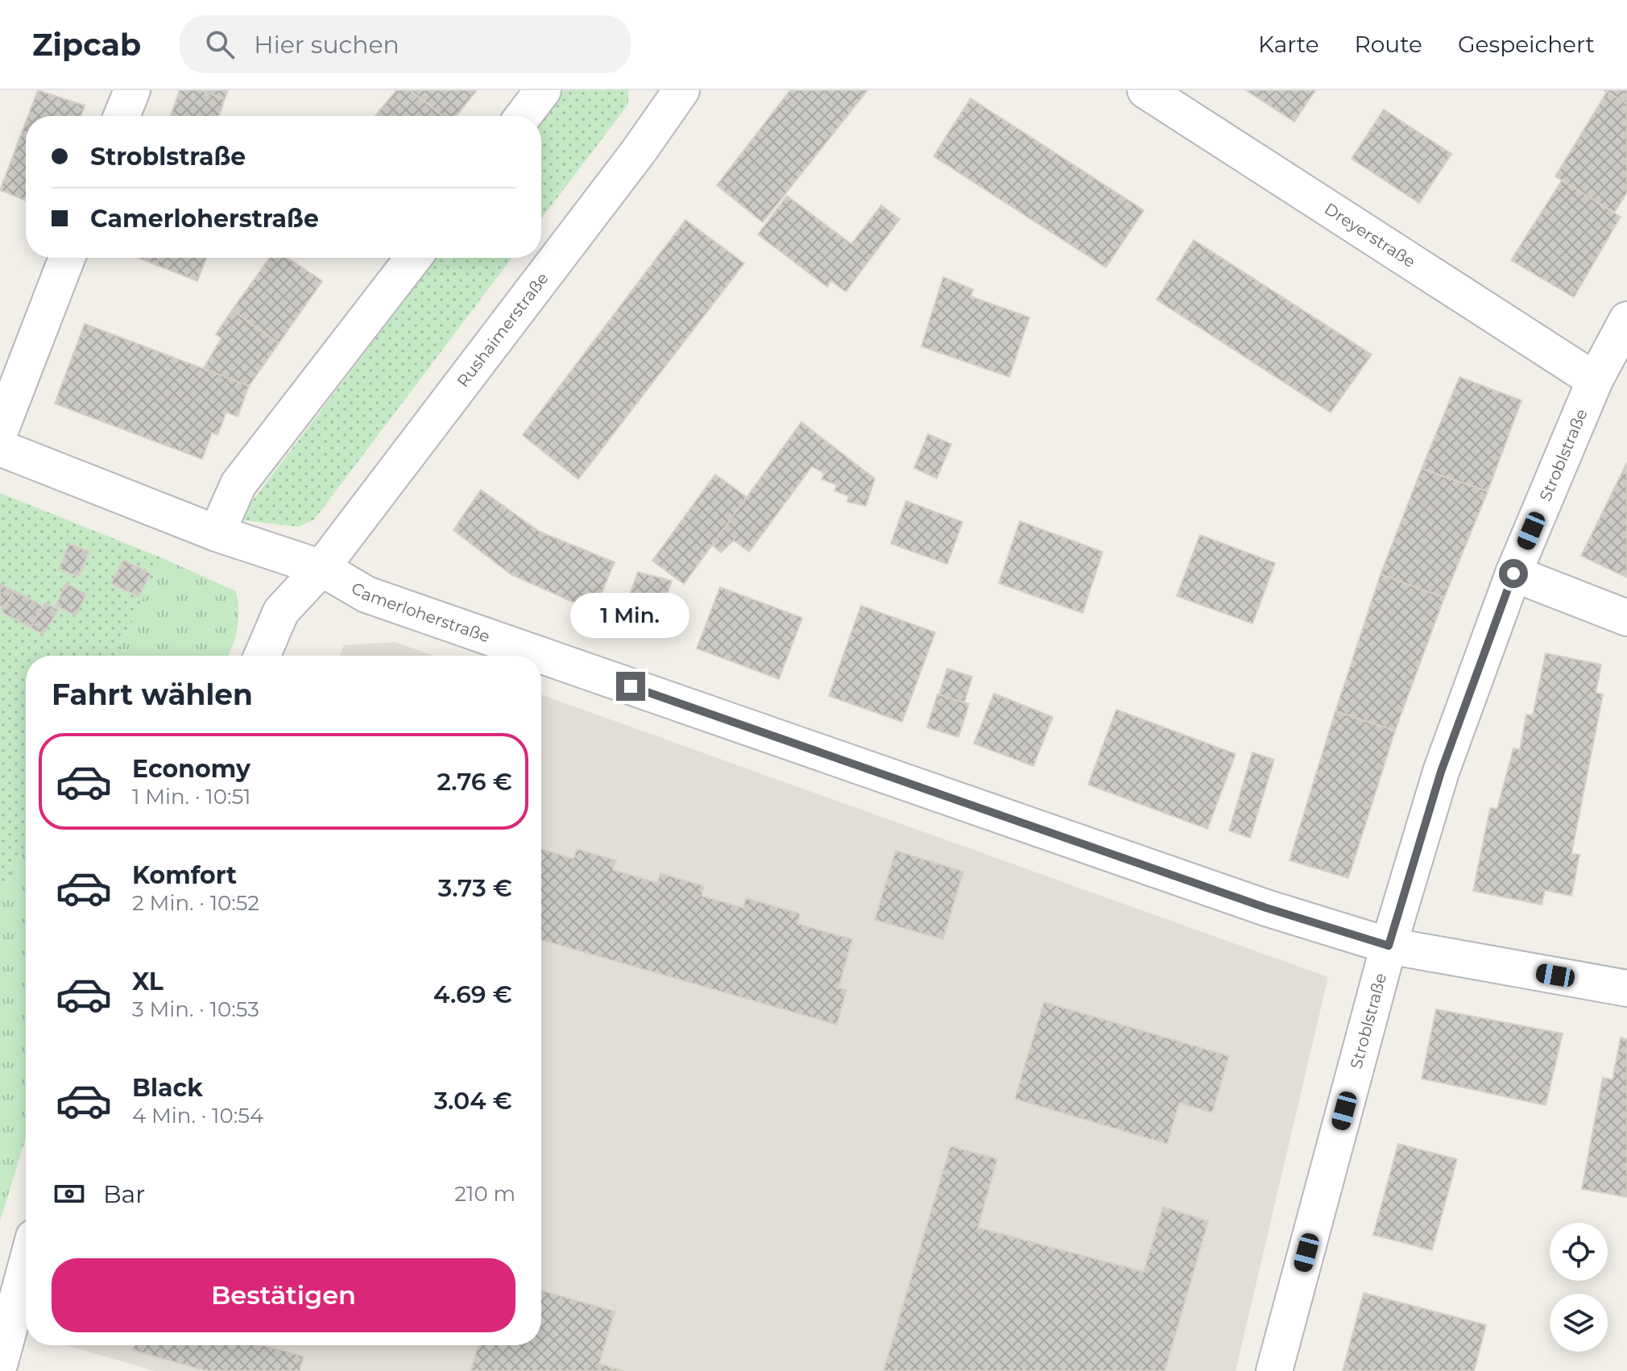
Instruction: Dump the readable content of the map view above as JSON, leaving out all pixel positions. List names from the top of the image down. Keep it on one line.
{"streets":{"street":["Dreyerstraße","Rushaimerstraße","Stroblstraße","Camerloherstraße"]},"crossings":[["Dreyerstraße","Stroblstraße"],["Rushaimerstraße","Camerloherstraße"],["Stroblstraße","Camerloherstraße"]],"page":{"header":"Zipcab","search":"Hier suchen","nav":["Karte","Route","Gespeichert"],"banner":["Stroblstraße","Camerloherstraße"],"bubble":"1 Min.","heading":"Fahrt wählen","list":[{"name":"Economy","note":"1 Min. · 10:51","value":"2.76 €"},{"name":"Komfort","note":"2 Min. · 10:52","value":"3.73 €"},{"name":"XL","note":"3 Min. · 10:53","value":"4.69 €"},{"name":"Black","note":"4 Min. · 10:54","value":"3.04 €"}],"pay":["Bar","210 m"],"buttons":"Bestätigen"}}
